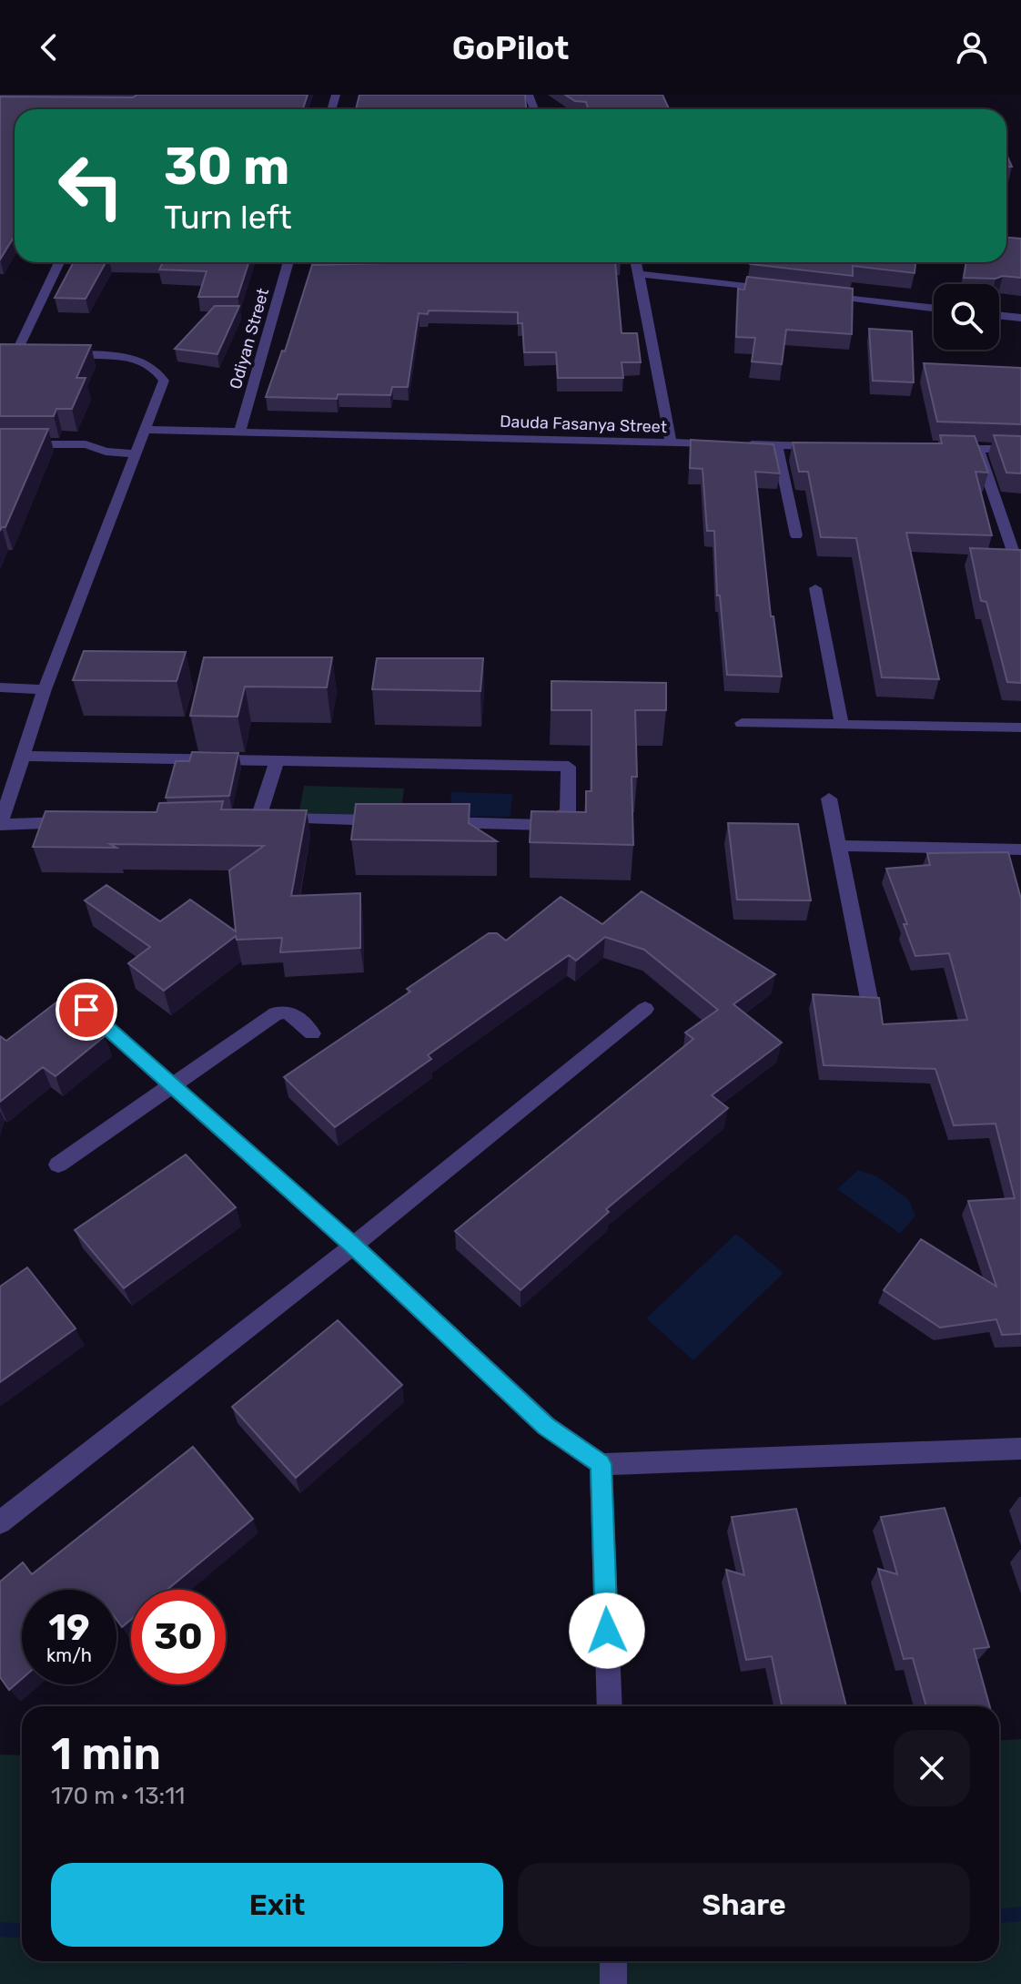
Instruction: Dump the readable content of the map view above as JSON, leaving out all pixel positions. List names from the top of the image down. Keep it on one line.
{"streets":{"street":["Odiyan Street","Dauda Fasanya Street"]},"crossings":[["Odiyan Street","Dauda Fasanya Street"]],"page":{"header":"GoPilot","turn":["30 m","Turn left"],"speed":"19 km/h","limit":"30","heading":["1 min","170 m · 13:11"],"buttons":["Exit","Share"]}}
